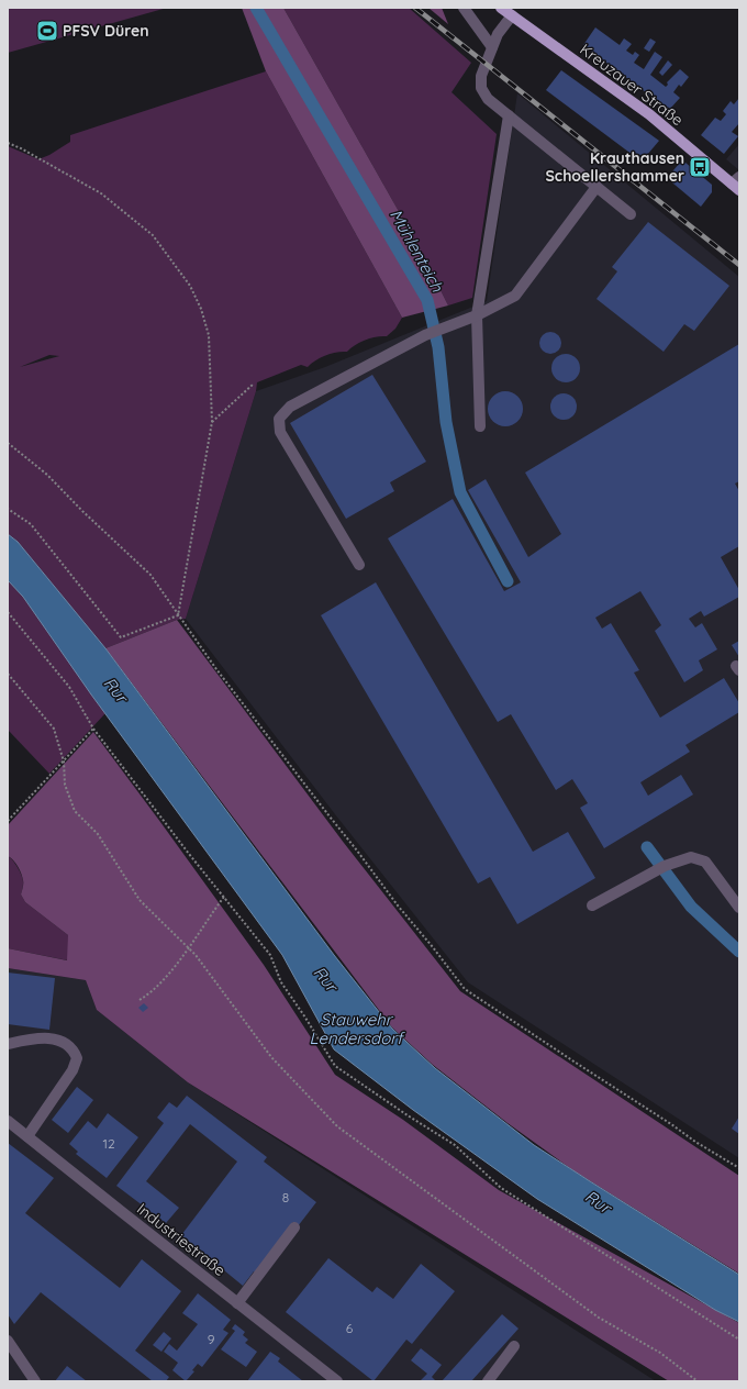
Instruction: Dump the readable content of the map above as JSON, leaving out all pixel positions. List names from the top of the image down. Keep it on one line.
{"streets":{"main road":["Kreuzauer Straße"],"street":["Industriestraße"]},"water":["Mühlenteich","Rur","Stauwehr Lendersdorf"],"places":{"sports":["PFSV Düren"],"bus stop":["Krauthausen Schoellershammer"]},"house_numbers":["12","8","6","9"]}
